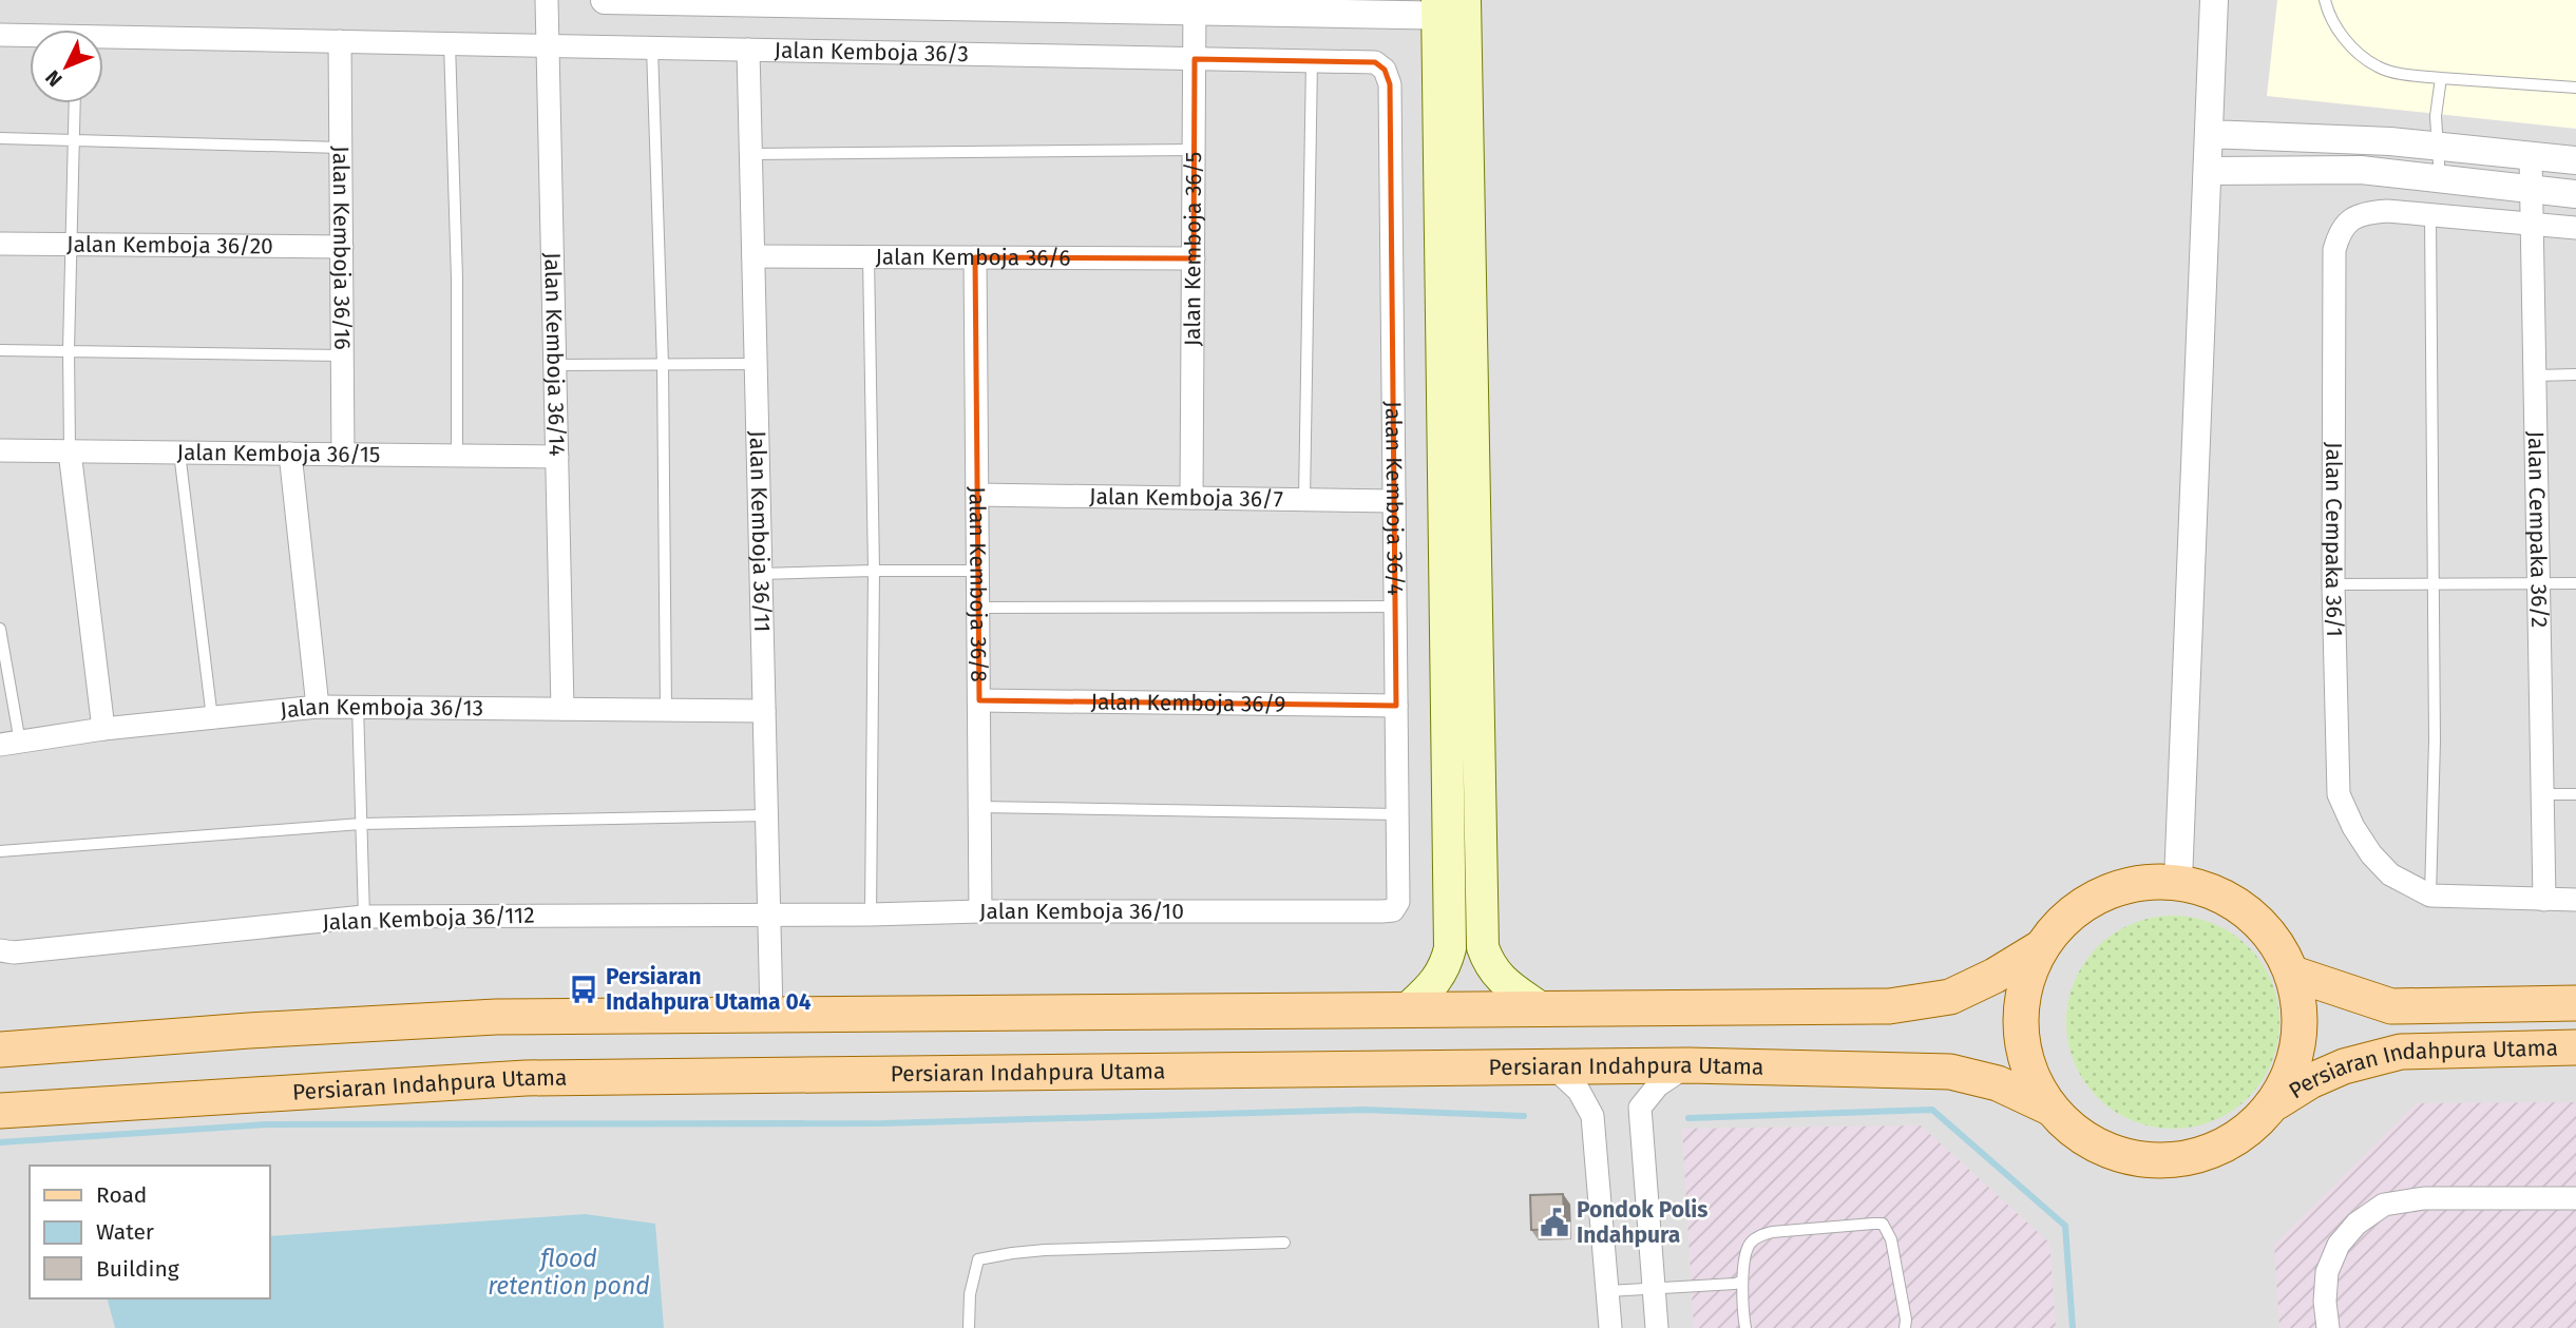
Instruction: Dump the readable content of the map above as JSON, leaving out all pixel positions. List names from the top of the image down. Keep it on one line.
{"streets":{"main road":["Persiaran Indahpura Utama"],"street":["Jalan Kemboja 36/3","Jalan Kemboja 36/20","Jalan Kemboja 36/16","Jalan Kemboja 36/5","Jalan Kemboja 36/6","Jalan Kemboja 36/14","Jalan Kemboja 36/15","Jalan Kemboja 36/7","Jalan Kemboja 36/4","Jalan Cempaka 36/2","Jalan Kemboja 36/11","Jalan Cempaka 36/1","Jalan Kemboja 36/8","Jalan Kemboja 36/9","Jalan Kemboja 36/13","Jalan Kemboja 36/10","Jalan Kemboja 36/112"]},"crossings":[["Jalan Kemboja 36/3","Jalan Kemboja 36/16"],["Jalan Kemboja 36/3","Jalan Kemboja 36/5"],["Jalan Kemboja 36/3","Jalan Kemboja 36/14"],["Jalan Kemboja 36/3","Jalan Kemboja 36/4"],["Jalan Kemboja 36/3","Jalan Kemboja 36/11"],["Jalan Kemboja 36/20","Jalan Kemboja 36/16"],["Jalan Kemboja 36/16","Jalan Kemboja 36/15"],["Jalan Kemboja 36/5","Jalan Kemboja 36/6"],["Jalan Kemboja 36/5","Jalan Kemboja 36/7"],["Jalan Kemboja 36/6","Jalan Kemboja 36/11"],["Jalan Kemboja 36/6","Jalan Kemboja 36/8"],["Jalan Kemboja 36/14","Jalan Kemboja 36/15"],["Jalan Kemboja 36/14","Jalan Kemboja 36/13"],["Jalan Kemboja 36/7","Jalan Kemboja 36/4"],["Jalan Kemboja 36/7","Jalan Kemboja 36/8"],["Jalan Kemboja 36/4","Jalan Kemboja 36/9"],["Jalan Kemboja 36/4","Jalan Kemboja 36/10"],["Jalan Cempaka 36/2","Jalan Cempaka 36/1"],["Jalan Kemboja 36/11","Jalan Kemboja 36/13"],["Jalan Kemboja 36/11","Jalan Kemboja 36/10"],["Jalan Kemboja 36/11","Jalan Kemboja 36/112"],["Jalan Kemboja 36/8","Jalan Kemboja 36/9"],["Jalan Kemboja 36/8","Jalan Kemboja 36/10"],["Jalan Kemboja 36/10","Jalan Kemboja 36/112"]],"water":["flood retention pond"],"places":{"bus stop":["Persiaran Indahpura Utama 04"],"public building":["Pondok Polis Indahpura"]},"legend":["Road","Water","Building"],"north":"bottom left"}
